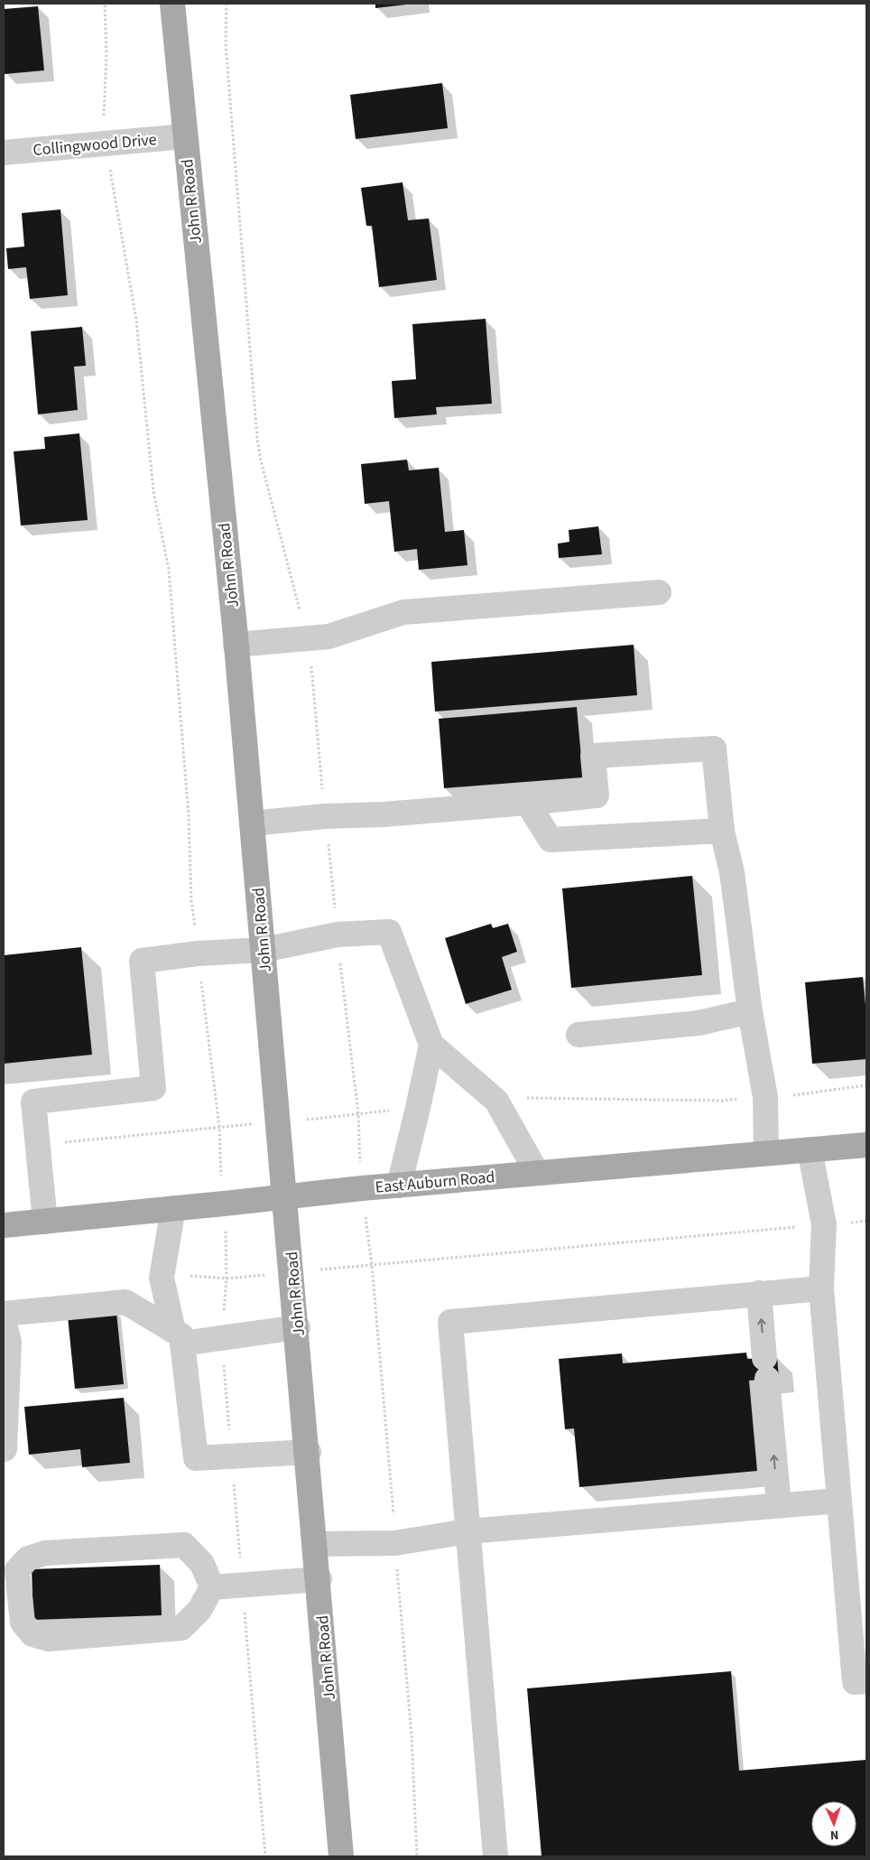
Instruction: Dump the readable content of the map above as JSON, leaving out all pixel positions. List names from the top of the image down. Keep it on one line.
{"streets":{"main road":["John R Road","East Auburn Road"],"street":["Collingwood Drive"]},"crossings":[["Collingwood Drive","John R Road"],["John R Road","East Auburn Road"]],"north":"bottom"}
